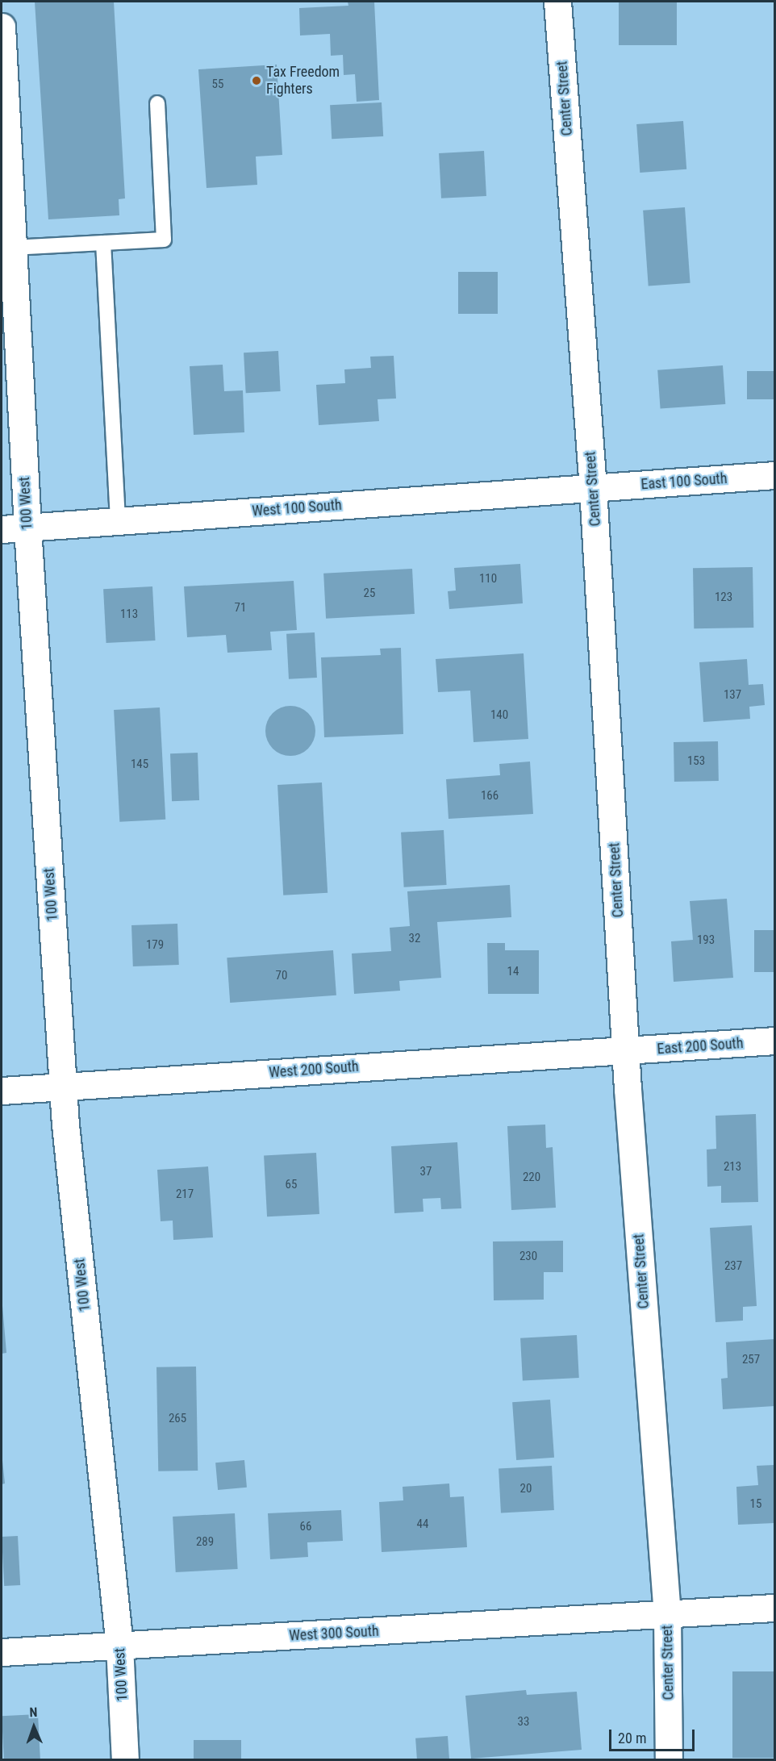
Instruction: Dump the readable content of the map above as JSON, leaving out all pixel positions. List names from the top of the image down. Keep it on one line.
{"streets":{"street":["Center Street","East 100 South","100 West","West 100 South","East 200 South","West 200 South","West 300 South"]},"crossings":[["Center Street","East 100 South"],["Center Street","West 100 South"],["Center Street","East 200 South"],["Center Street","West 200 South"],["Center Street","West 300 South"],["East 100 South","West 100 South"],["100 West","West 100 South"],["100 West","West 200 South"],["100 West","West 300 South"],["East 200 South","West 200 South"]],"places":["Tax Freedom Fighters"],"house_numbers":["55","110","25","123","71","113","137","140","153","145","166","32","193","179","14","70","213","37","220","65","217","230","237","257","265","20","15","44","66","289","33"],"scale_bar":"20 m","north":"top"}
